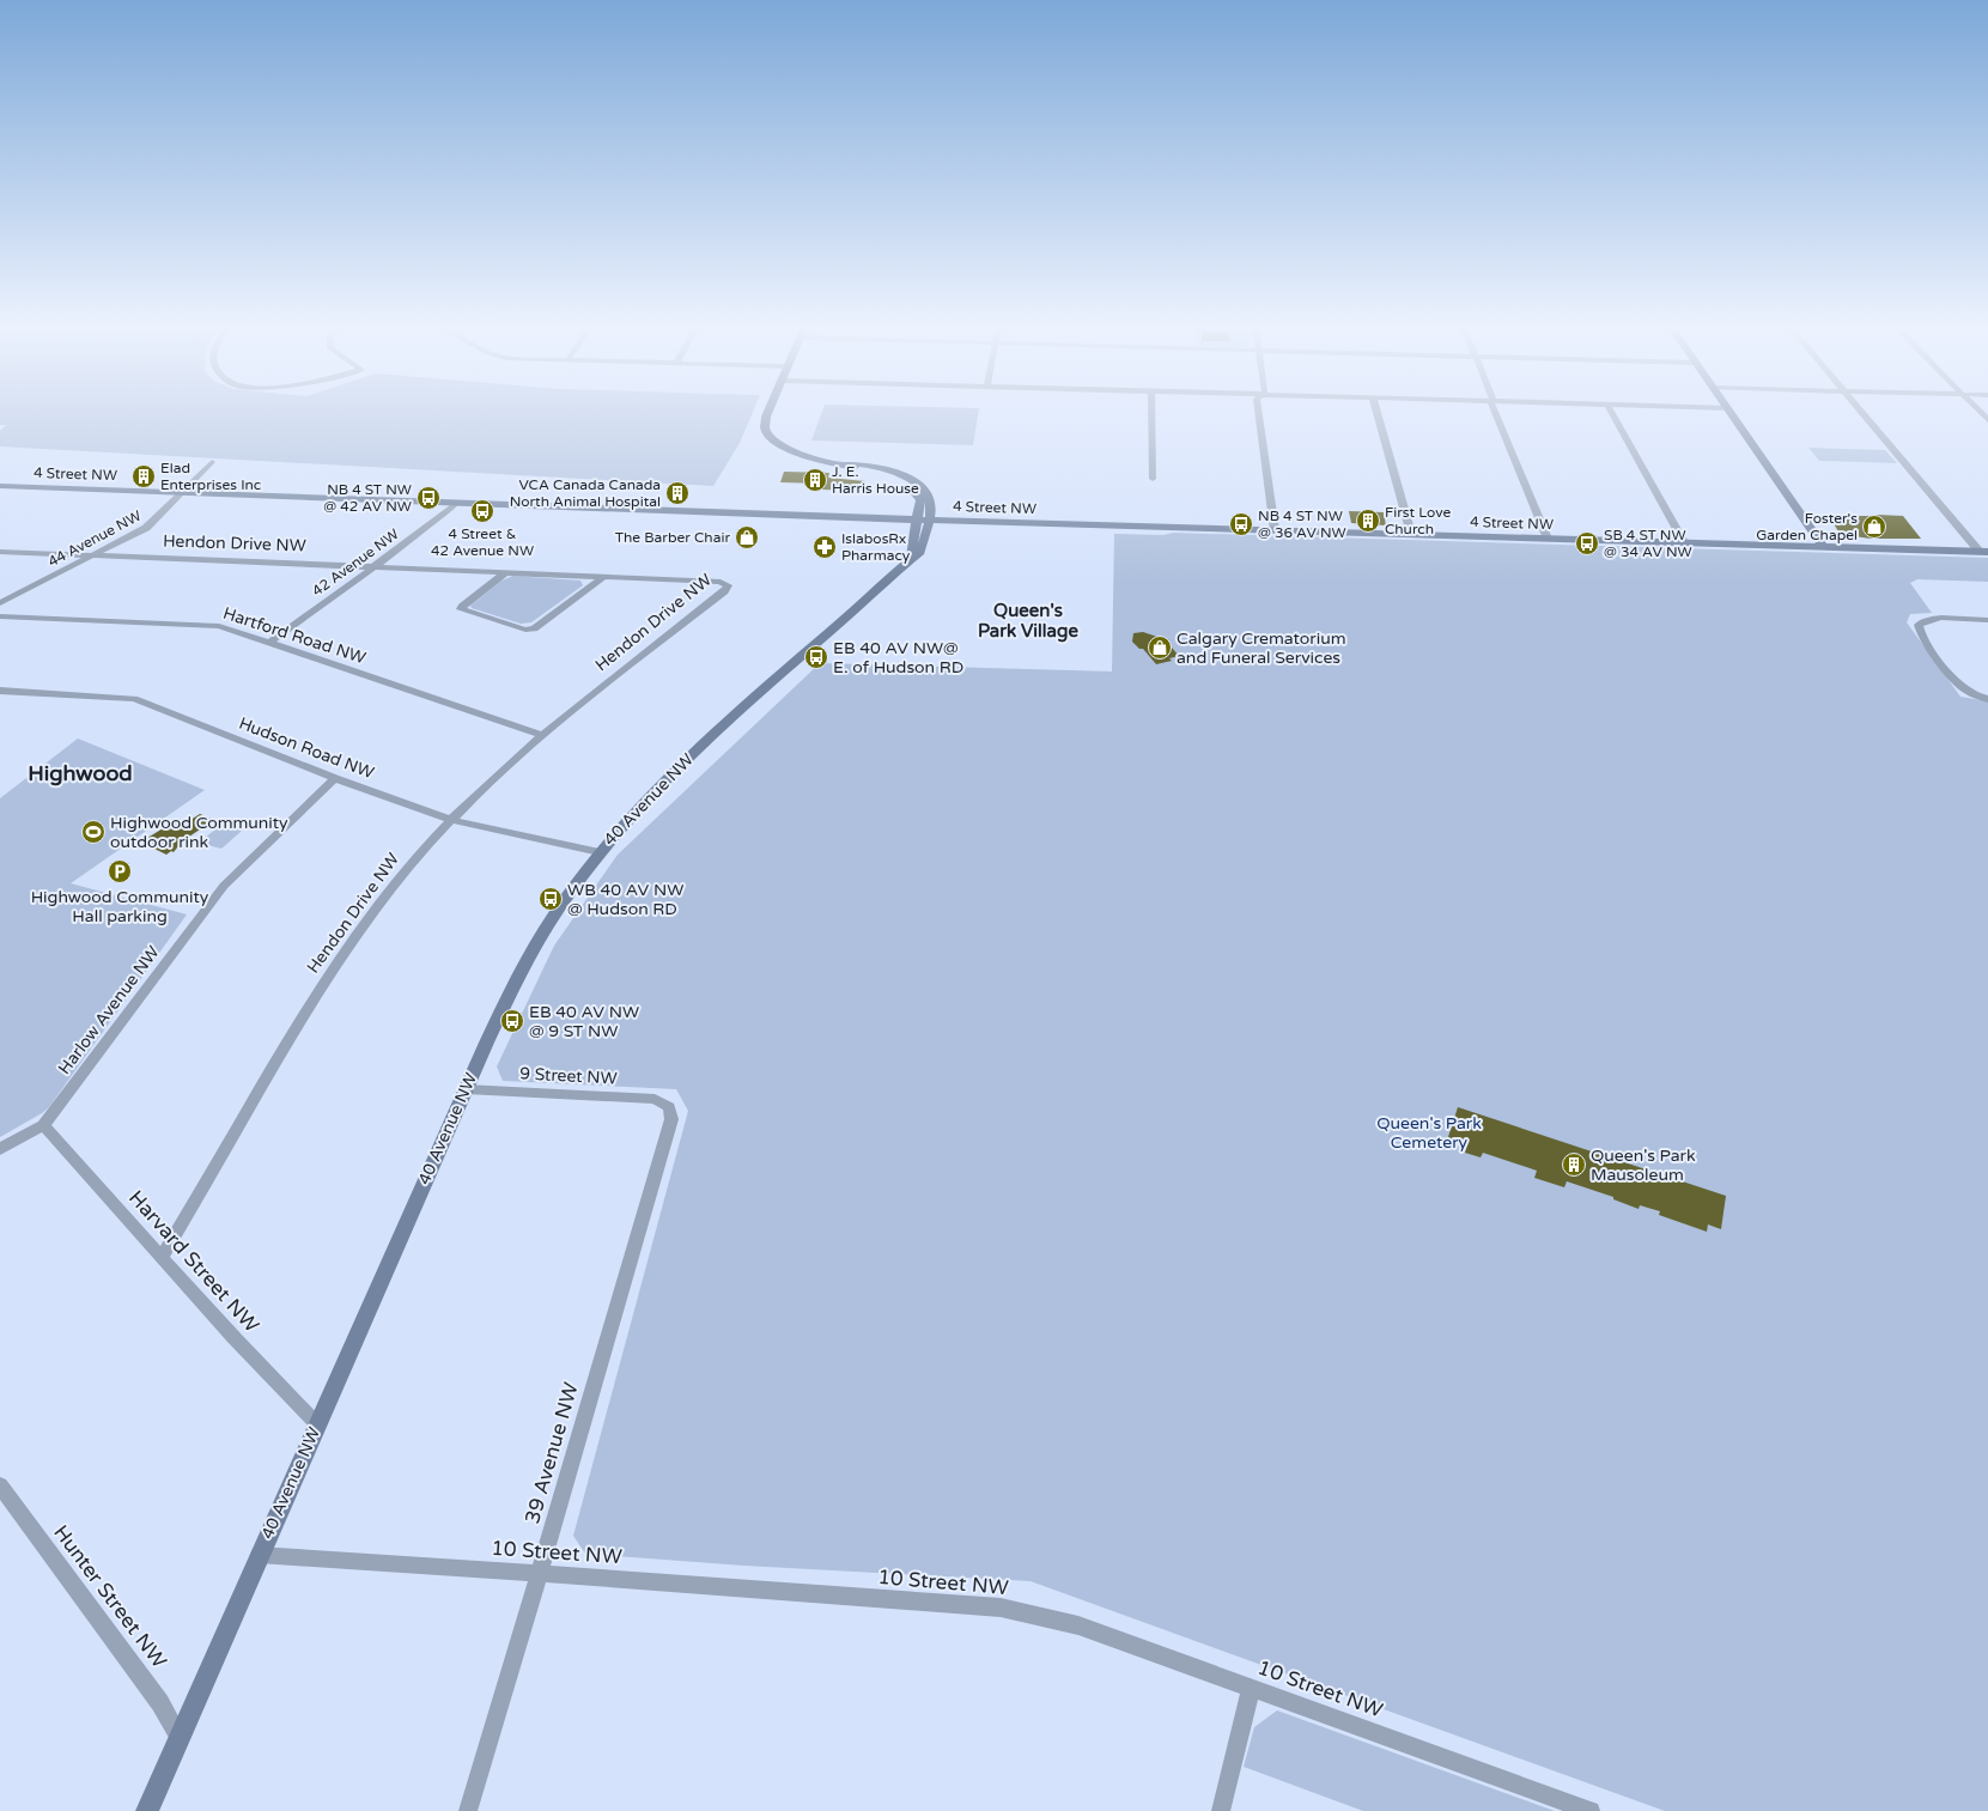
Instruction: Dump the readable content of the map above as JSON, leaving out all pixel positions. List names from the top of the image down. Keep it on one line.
{"streets":{"street":["4 Street NW","44 Avenue NW","Hendon Drive NW","42 Avenue NW","Hartford Road NW","Hudson Road NW","40 Avenue NW","Harlow Avenue NW","9 Street NW","Harvard Street NW","39 Avenue NW","10 Street NW","Hunter Street NW"]},"crossings":[["4 Street NW","44 Avenue NW"],["4 Street NW","42 Avenue NW"],["4 Street NW","40 Avenue NW"],["44 Avenue NW","Hendon Drive NW"],["Hendon Drive NW","42 Avenue NW"],["Hendon Drive NW","Hartford Road NW"],["Hendon Drive NW","Hudson Road NW"],["Hendon Drive NW","Harvard Street NW"],["42 Avenue NW","Hartford Road NW"],["Hudson Road NW","40 Avenue NW"],["Hudson Road NW","Harlow Avenue NW"],["40 Avenue NW","9 Street NW"],["40 Avenue NW","Harvard Street NW"],["40 Avenue NW","10 Street NW"],["40 Avenue NW","Hunter Street NW"],["Harlow Avenue NW","Harvard Street NW"],["9 Street NW","39 Avenue NW"],["39 Avenue NW","10 Street NW"]],"districts":["Queen's Park Village","Highwood"],"parks":["Queen's Park Cemetery"],"places":{"building":["Elad Enterprises Inc","J. E. Harris House","VCA Canada Canada North Animal Hospital","First Love Church","Queen's Park Mausoleum"],"bus stop":["NB 4 ST NW @ 42 AV NW","4 Street & 42 Avenue NW","NB 4 ST NW @ 36 AV NW","SB 4 ST NW @ 34 AV NW","EB 40 AV NW@ E. of Hudson RD","WB 40 AV NW @ Hudson RD","EB 40 AV NW @ 9 ST NW"],"shop":["Foster's Garden Chapel","The Barber Chair","Calgary Crematorium and Funeral Services"],"pharmacy":["IslabosRx Pharmacy"],"sports":["Highwood Community outdoor rink"],"parking":["Highwood Community Hall parking"]}}
